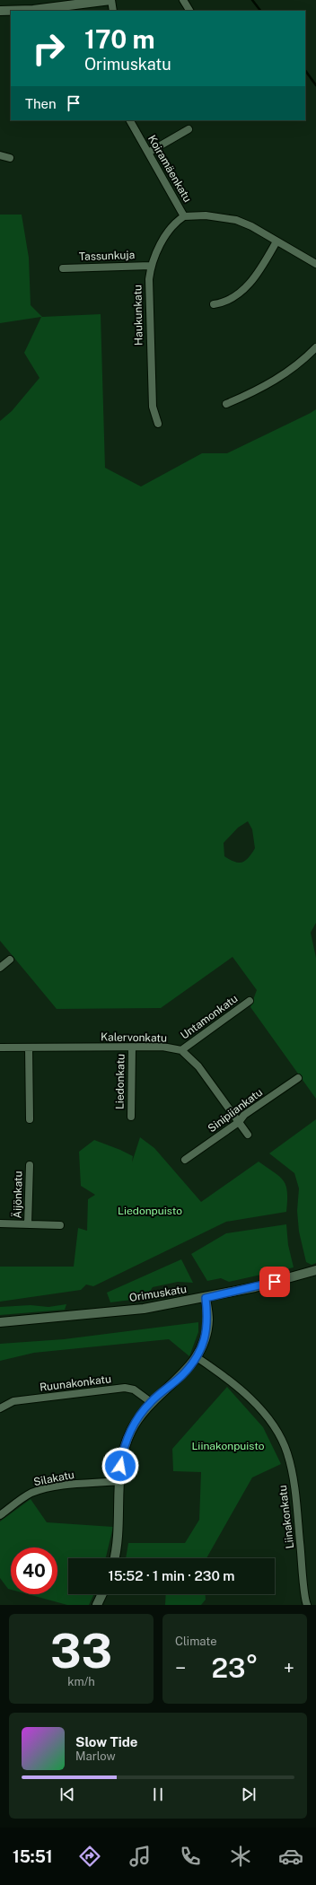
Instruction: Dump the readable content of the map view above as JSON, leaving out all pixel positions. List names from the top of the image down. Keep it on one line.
{"streets":{"street":["Koiramäenkatu","Tassunkuja","Haukunkatu","Untamonkatu","Kalervonkatu","Liedonkatu","Sinipiiankatu","Äijönkatu","Orimuskatu","Ruunakonkatu","Silakatu","Liinakonkatu"]},"crossings":[["Koiramäenkatu","Haukunkatu"],["Tassunkuja","Haukunkatu"],["Untamonkatu","Kalervonkatu"],["Kalervonkatu","Liedonkatu"],["Kalervonkatu","Sinipiiankatu"]],"parks":["Liedonpuisto","Liinakonpuisto"],"page":{"turn":["170 m","Orimuskatu"],"then":"Then","limit":"40","trip":"15:52 · 1 min · 230 m","tile":[["33","km/h"],"Climate"],"heat":["−","23°","+"],"song":["Slow Tide","Marlow"],"tabs":"15:51"}}
